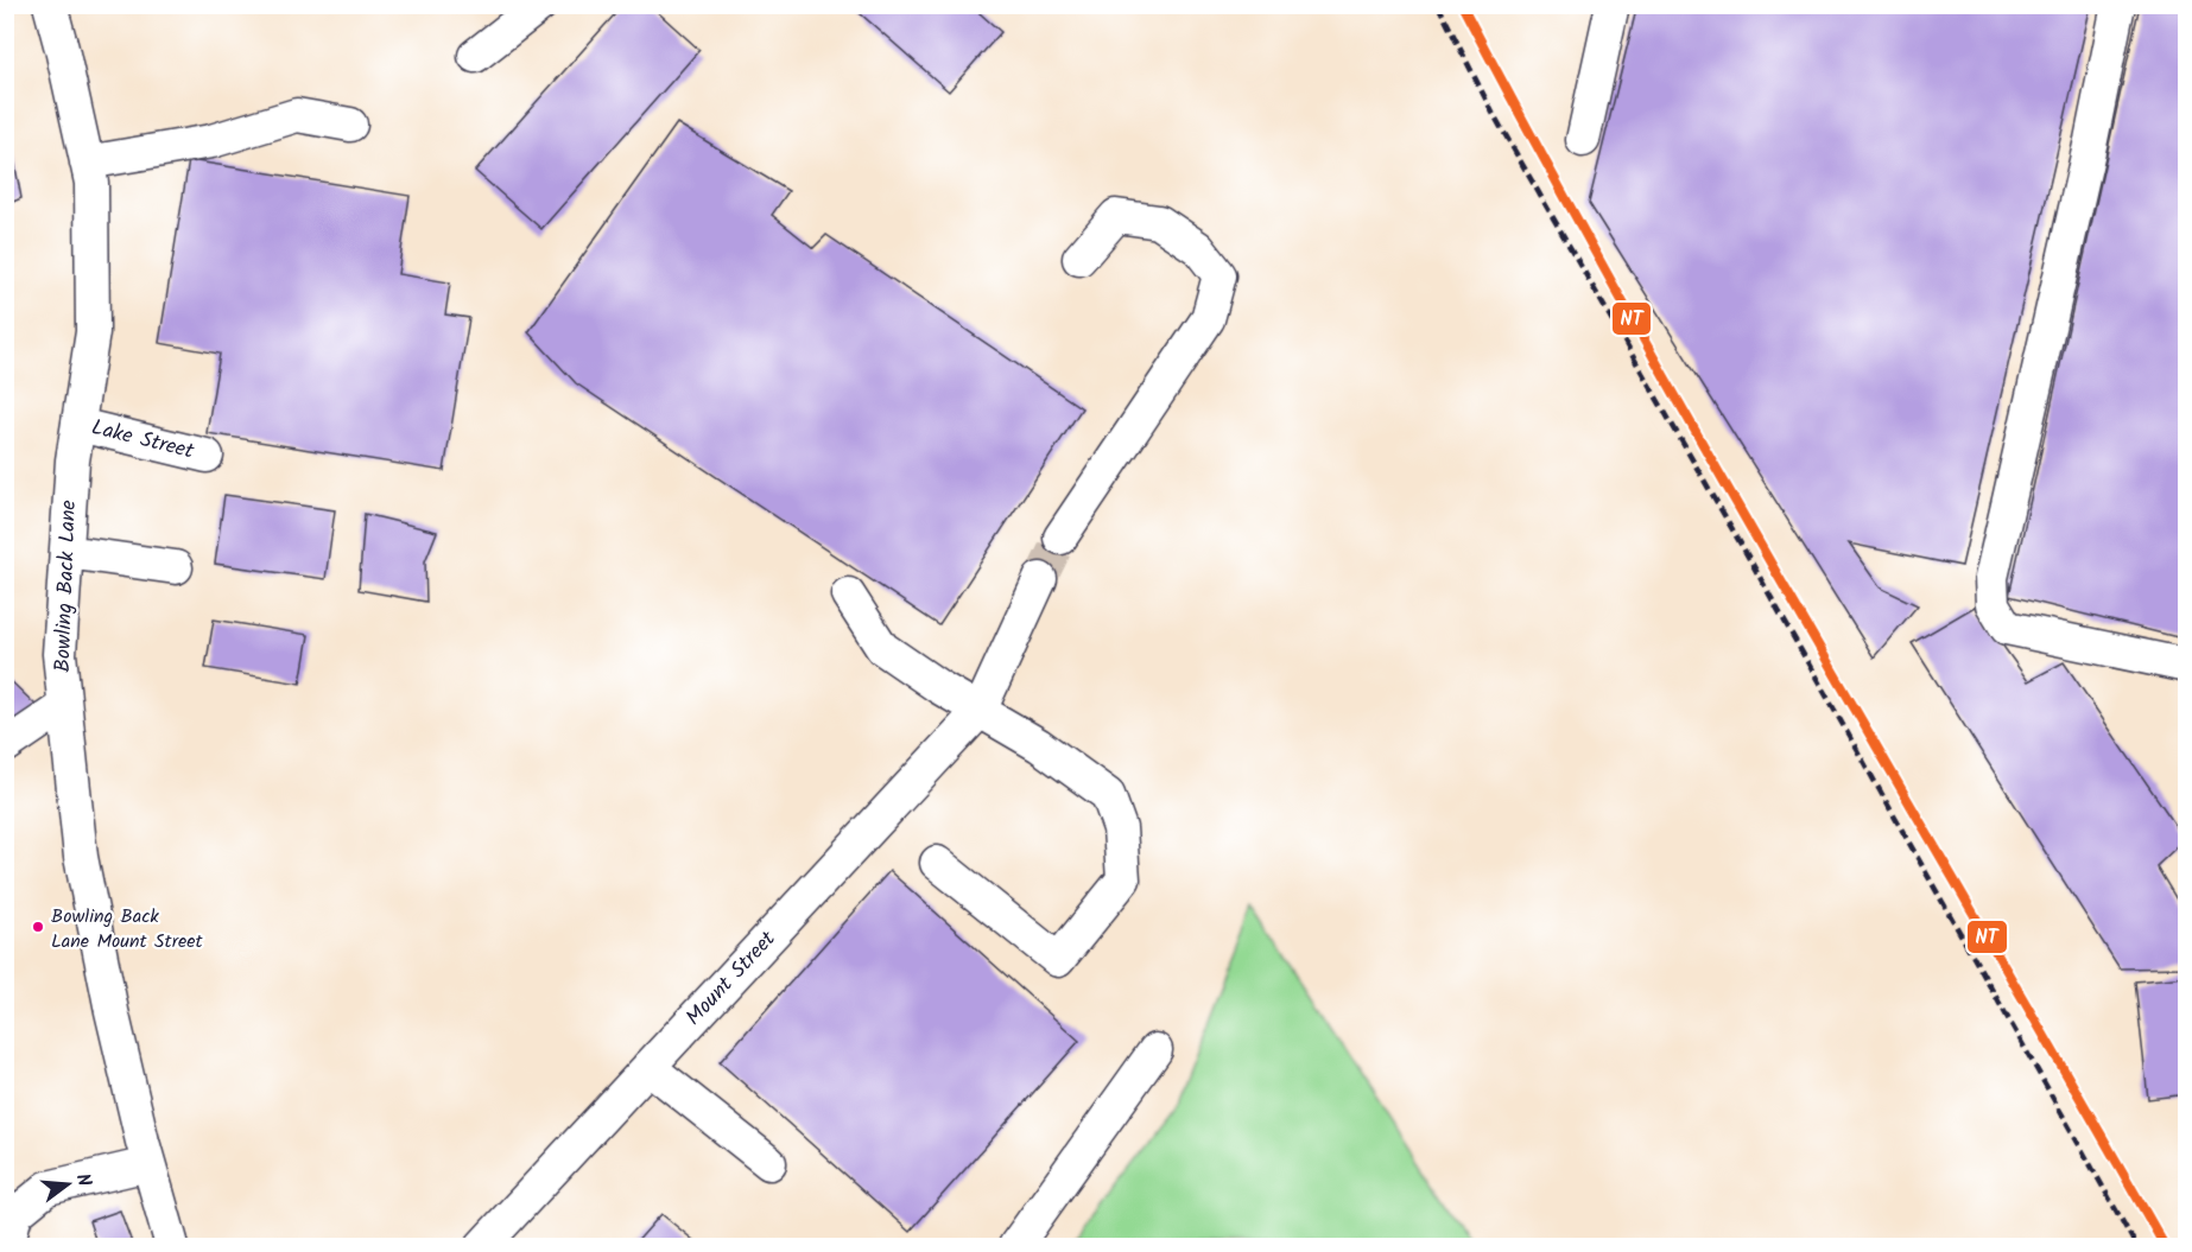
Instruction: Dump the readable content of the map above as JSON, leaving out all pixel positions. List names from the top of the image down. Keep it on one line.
{"streets":{"street":["Lake Street","Bowling Back Lane","Mount Street"]},"crossings":[["Lake Street","Bowling Back Lane"]],"places":["Bowling Back Lane Mount Street"],"lines":["transit line NT"],"north":"right"}
